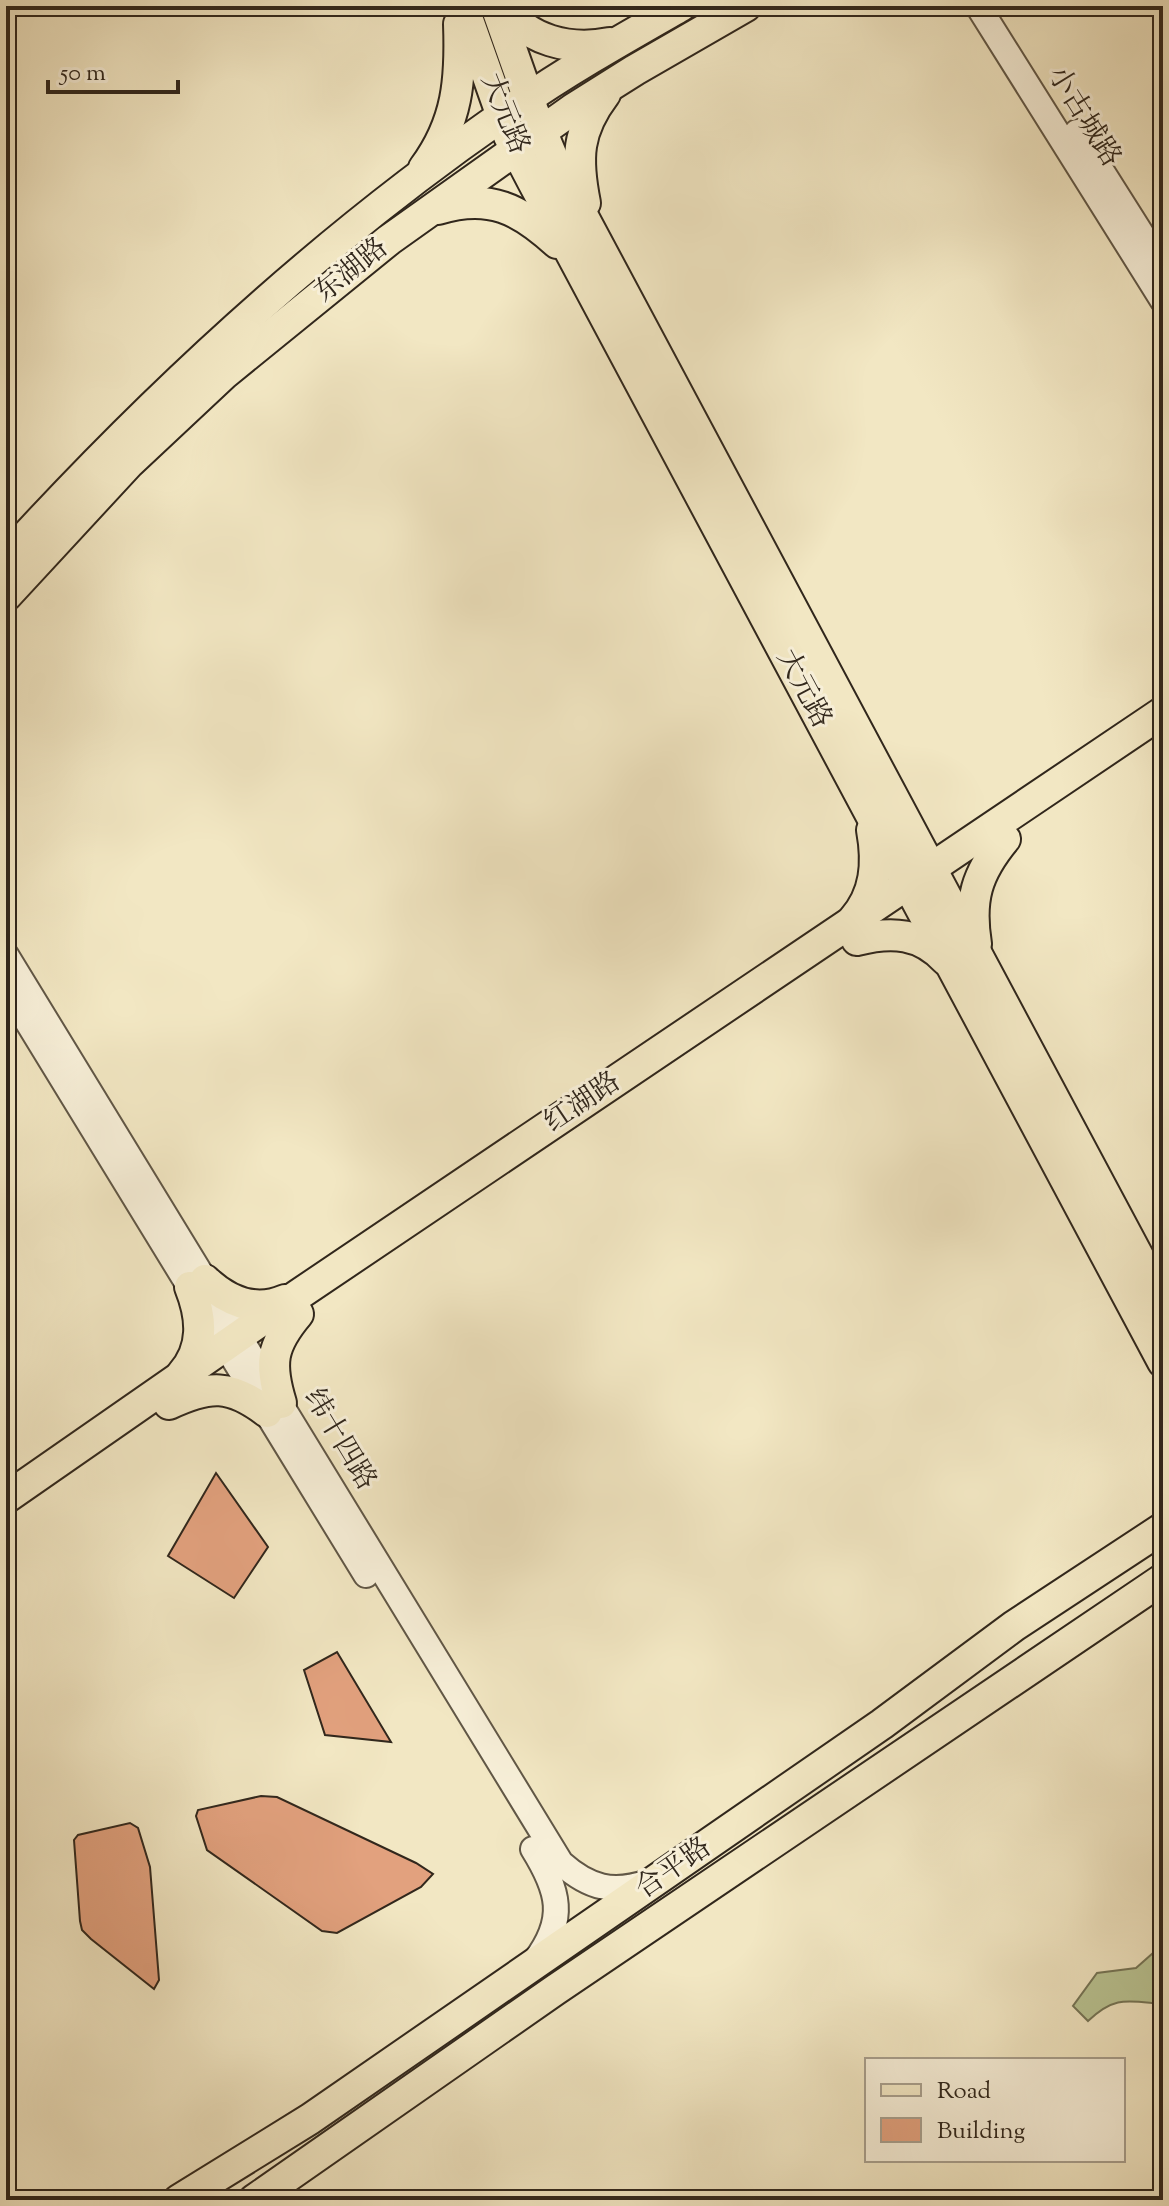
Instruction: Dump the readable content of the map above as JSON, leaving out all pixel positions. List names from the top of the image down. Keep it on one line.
{"streets":{"main road":["大元路","东湖路","红湖路","合平路"],"street":["小古城路","纬十四路"]},"crossings":[["大元路","东湖路"],["大元路","红湖路"],["红湖路","纬十四路"],["纬十四路","合平路"]],"legend":["Road","Building"],"scale_bar":"50 m"}
